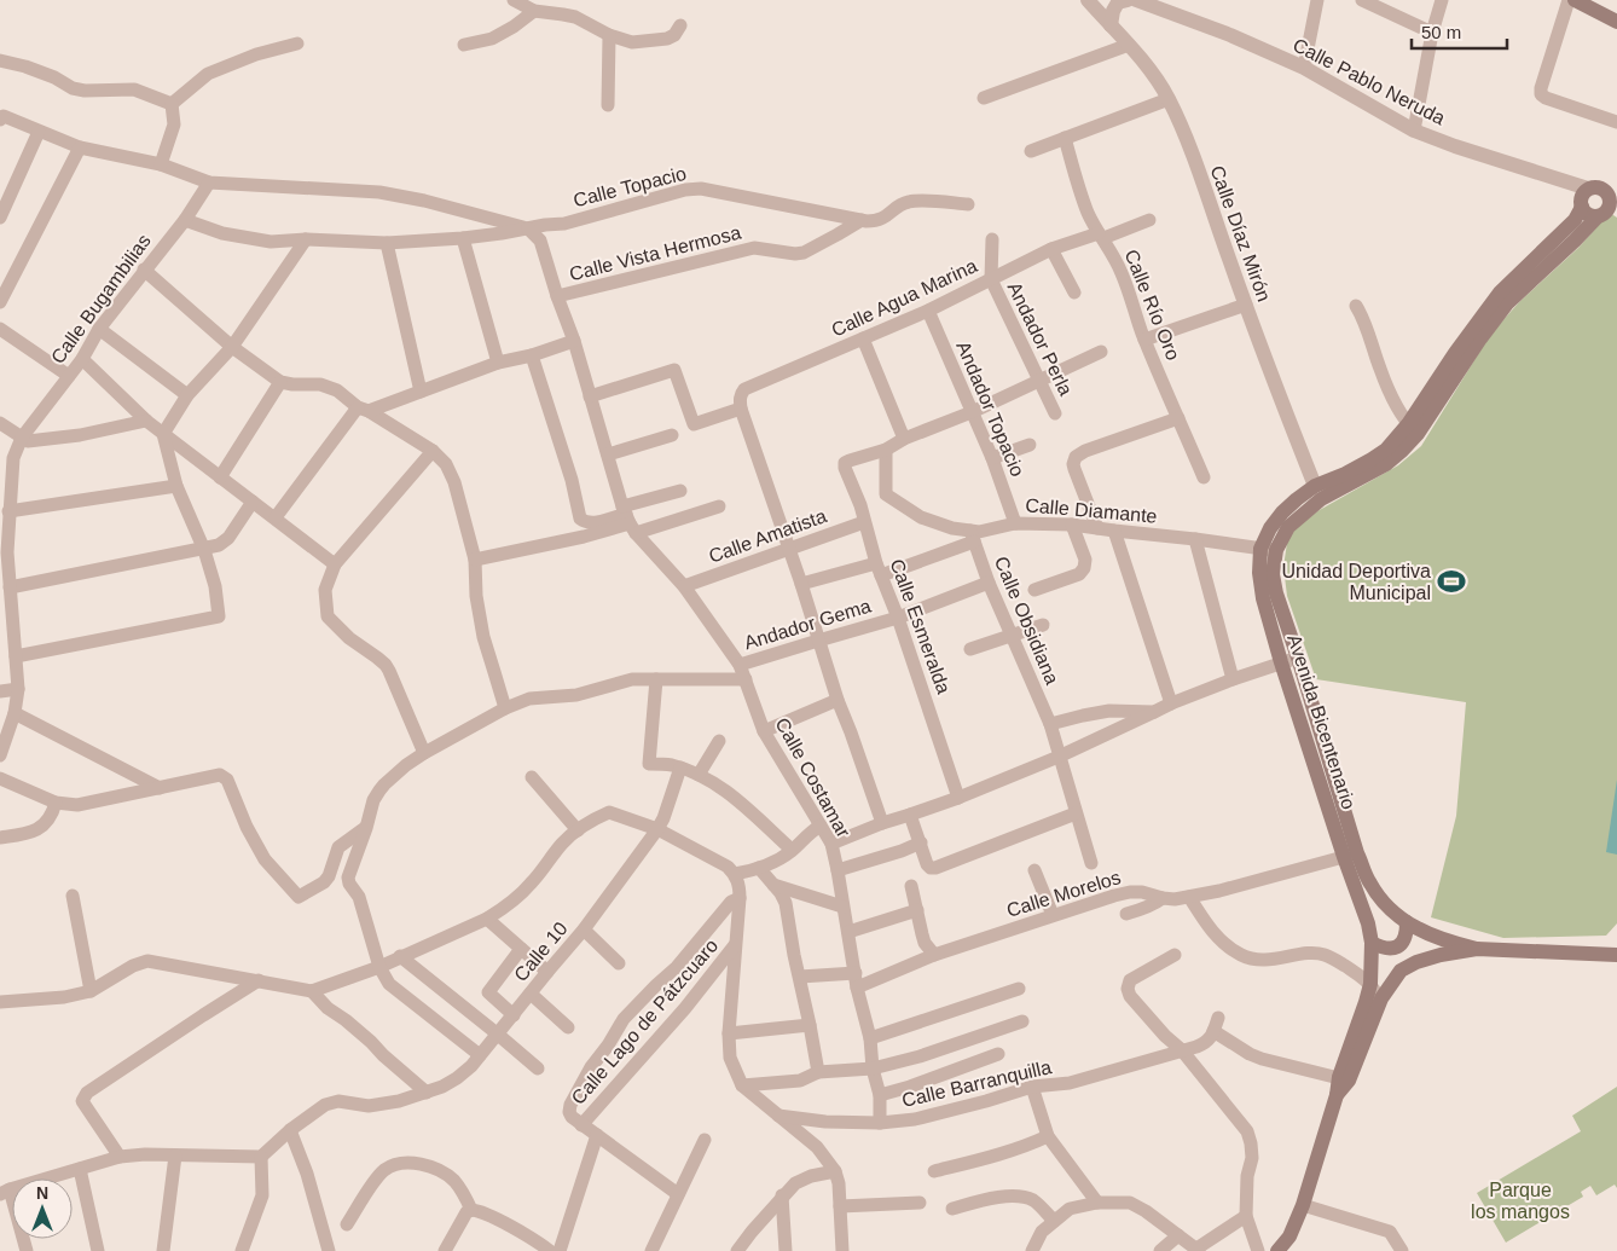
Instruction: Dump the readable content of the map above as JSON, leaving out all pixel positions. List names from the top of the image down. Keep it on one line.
{"streets":{"main road":["Avenida Bicentenario"],"street":["Calle Pablo Neruda","Calle Topacio","Calle Díaz Mirón","Calle Vista Hermosa","Calle Agua Marina","Calle Bugambilias","Calle Río Oro","Andador Perla","Andador Topacio","Calle Diamante","Calle Amatista","Calle Obsidiana","Andador Gema","Calle Esmeralda","Calle Costamar","Calle Morelos","Calle 10","Calle Lago de Pátzcuaro","Calle Barranquilla"]},"crossings":[["Calle Topacio","Calle Vista Hermosa"],["Calle Topacio","Calle Bugambilias"],["Calle Topacio","Calle Costamar"],["Calle Díaz Mirón","Avenida Bicentenario"],["Calle Vista Hermosa","Calle Costamar"],["Calle Agua Marina","Calle Río Oro"],["Calle Agua Marina","Andador Perla"],["Calle Agua Marina","Andador Topacio"],["Andador Topacio","Calle Diamante"],["Calle Diamante","Calle Obsidiana"],["Calle Diamante","Calle Esmeralda"],["Calle Diamante","Avenida Bicentenario"],["Calle Amatista","Calle Esmeralda"],["Calle Amatista","Calle Costamar"],["Calle Obsidiana","Andador Gema"],["Andador Gema","Calle Esmeralda"],["Andador Gema","Calle Costamar"],["Avenida Bicentenario","Calle Morelos"],["Avenida Bicentenario","Calle Barranquilla"],["Calle Costamar","Calle Morelos"],["Calle Costamar","Calle Barranquilla"]],"parks":["Parque los mangos"],"places":{"sports":["Unidad Deportiva Municipal"]},"scale_bar":"50 m","north":"top"}
